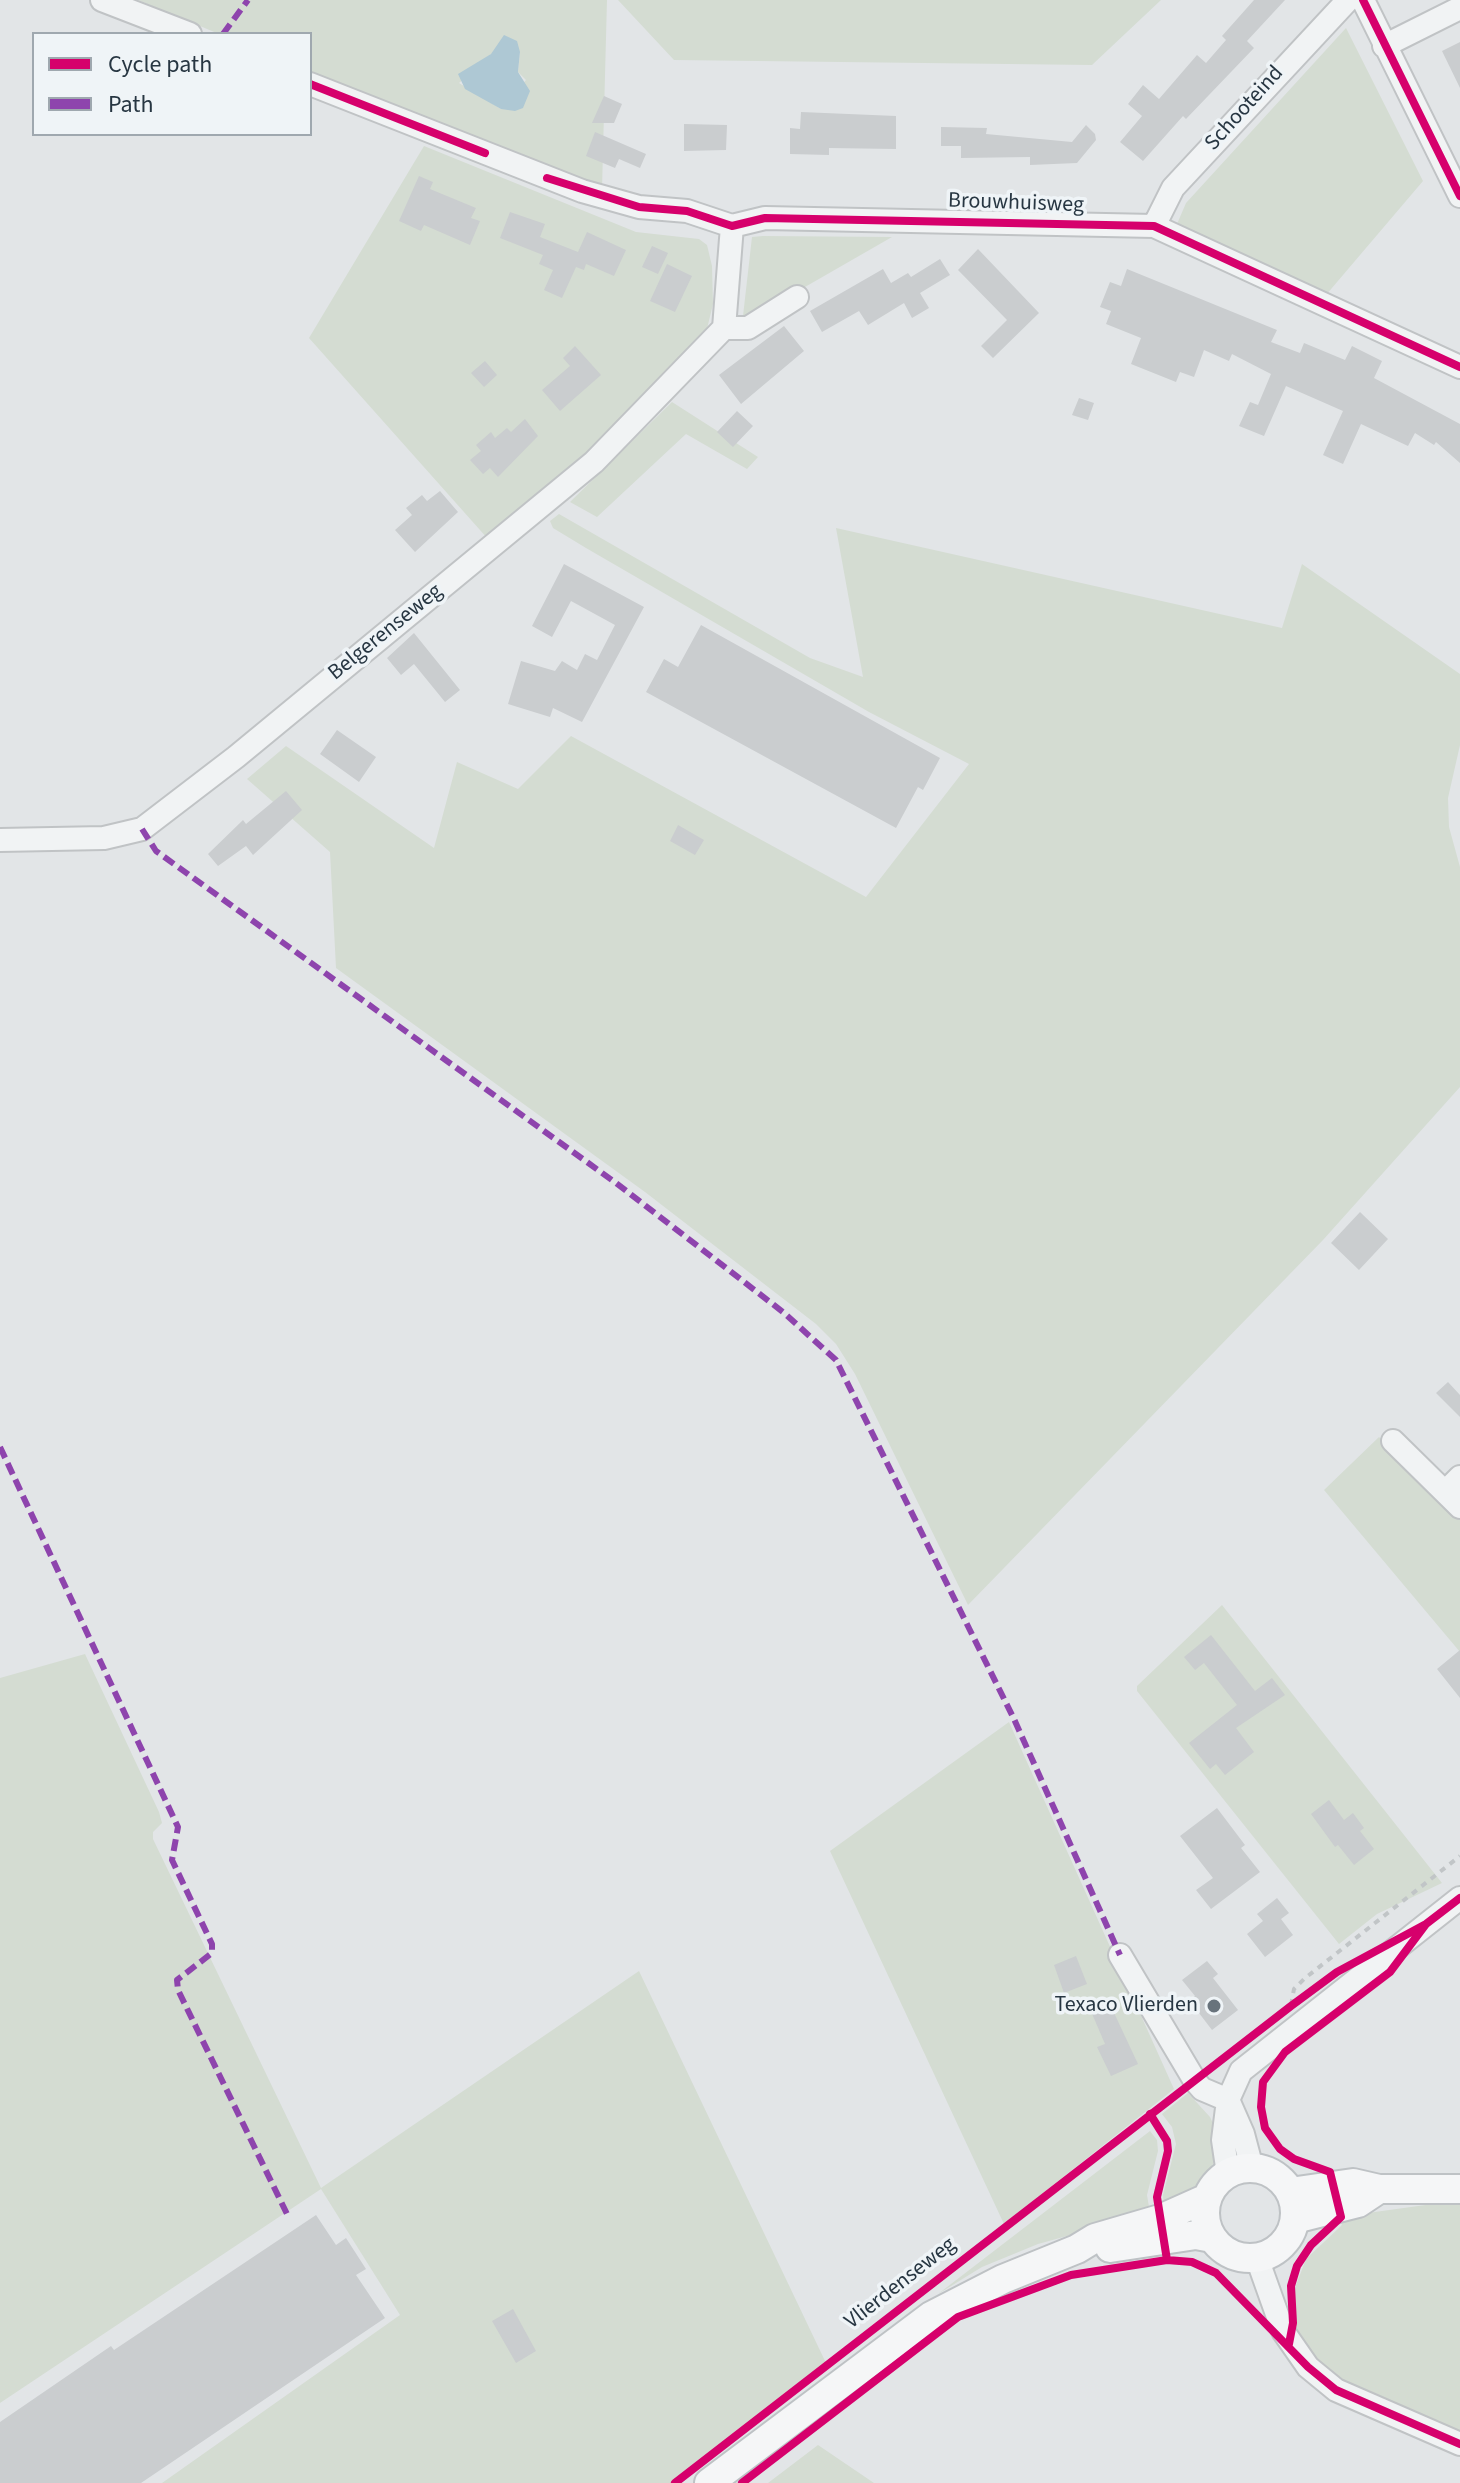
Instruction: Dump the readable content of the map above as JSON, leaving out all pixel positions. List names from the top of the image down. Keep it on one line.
{"streets":{"main road":["Vlierdenseweg"],"street":["Schooteind","Brouwhuisweg","Belgerenseweg"]},"crossings":[["Schooteind","Brouwhuisweg"]],"places":["Texaco Vlierden"],"legend":["Cycle path","Path"]}
